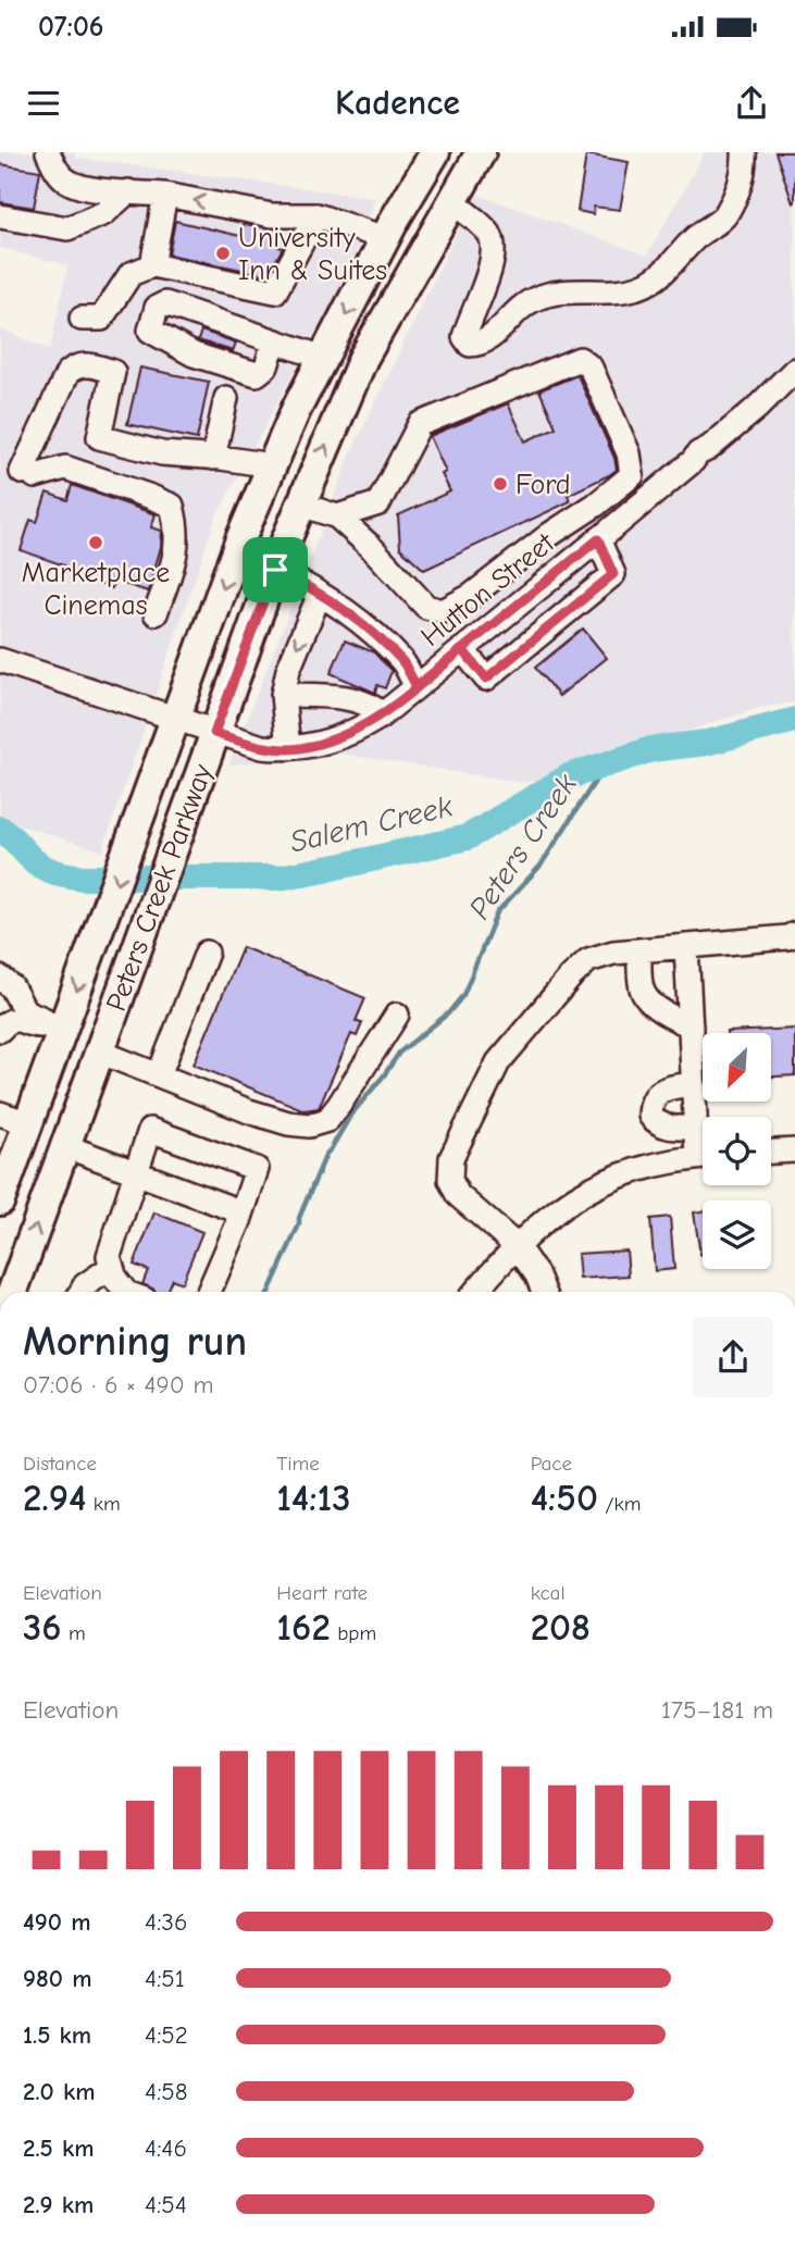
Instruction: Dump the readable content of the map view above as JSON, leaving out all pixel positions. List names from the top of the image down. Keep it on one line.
{"streets":{"main road":["Peters Creek Parkway"],"street":["Hutton Street"]},"crossings":[["Hutton Street","Peters Creek Parkway"]],"water":["Salem Creek","Peters Creek"],"places":["University Inn & Suites","Ford","Marketplace Cinemas"],"north":"bottom left","page":{"status":"07:06","header":"Kadence","heading":["Morning run","07:06 · 6 × 490 m"],"stats":[["Distance","2.94 km"],["Time","14:13"],["Pace","4:50 /km"],["Elevation","36 m"],["Heart rate","162 bpm"],["kcal","208"]],"chart":["Elevation","175–181 m"],"list":[{"name":"490 m","note":"4:36"},{"name":"980 m","note":"4:51"},{"name":"1.5 km","note":"4:52"},{"name":"2.0 km","note":"4:58"},{"name":"2.5 km","note":"4:46"},{"name":"2.9 km","note":"4:54"}]}}
